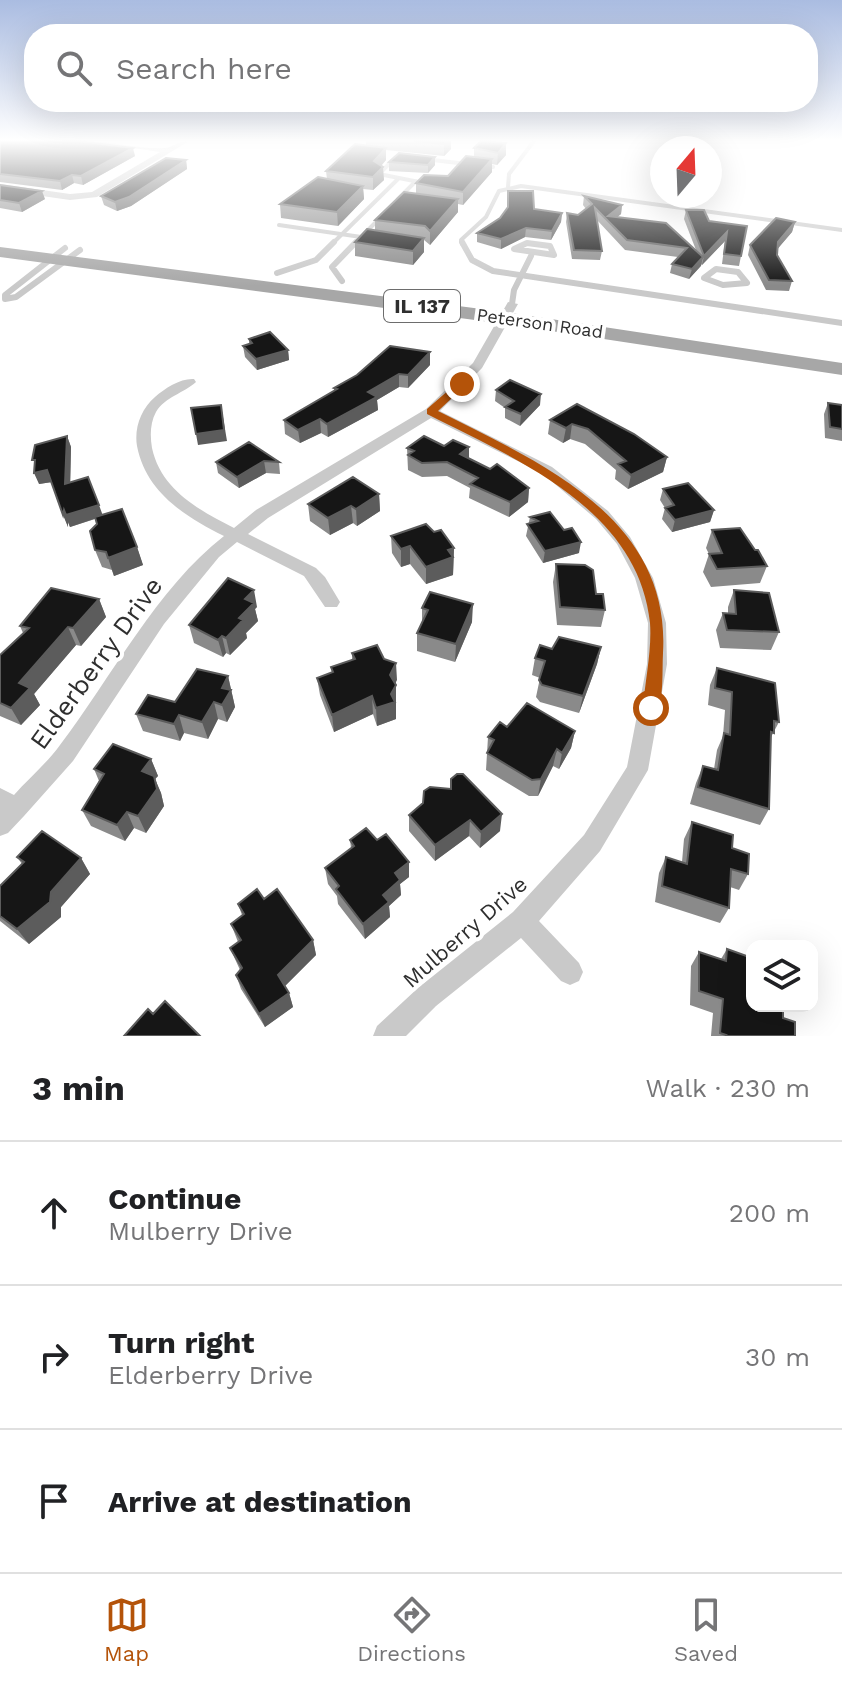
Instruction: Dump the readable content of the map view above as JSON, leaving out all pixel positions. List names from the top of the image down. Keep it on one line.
{"streets":{"main road":["IL 137","Peterson Road"],"street":["Elderberry Drive","Mulberry Drive"]},"north":"top","page":{"search":"Search here","heading":["3 min","Walk · 230 m"],"list":[["Continue","Mulberry Drive","200 m"],["Turn right","Elderberry Drive","30 m"],"Arrive at destination"],"nav":["Map","Directions","Saved"]}}
